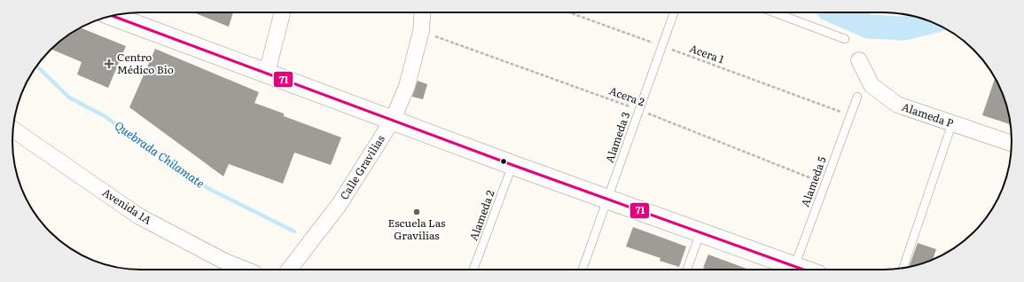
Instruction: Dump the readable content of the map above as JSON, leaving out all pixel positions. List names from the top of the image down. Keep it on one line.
{"streets":{"street":["Alameda P","Calle Gravilias","Avenida 1A"],"lane":["Alameda 3","Alameda 5","Alameda 2"],"path":["Acera 1","Acera 2"]},"crossings":[["Acera 1","Alameda 3"],["Acera 1","Alameda 5"],["Acera 2","Alameda 3"],["Acera 2","Calle Gravilias"],["Acera 2","Alameda 5"]],"water":["Quebrada Chilamate"],"places":{"health":["Centro Médico Bio"],"other":["Escuela Las Gravilias"]},"lines":["transit line 71"]}
